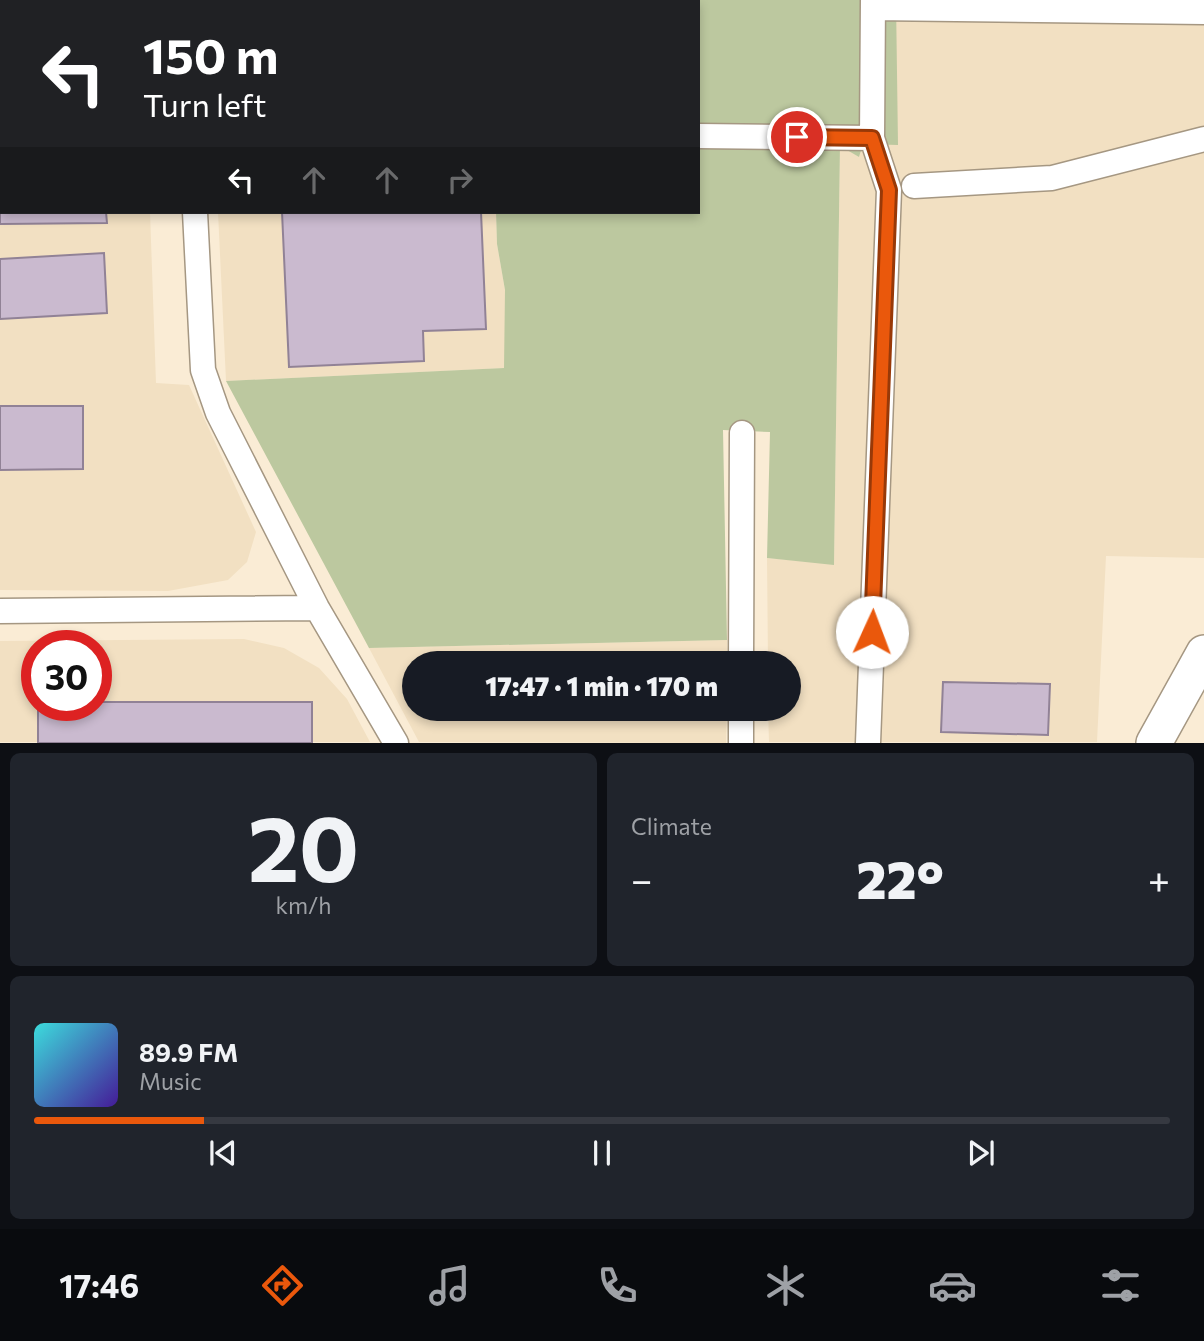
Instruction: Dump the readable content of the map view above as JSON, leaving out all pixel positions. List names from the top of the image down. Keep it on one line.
{"page":{"turn":["150 m","Turn left"],"limit":"30","trip":"17:47 · 1 min · 170 m","tile":[["20","km/h"],"Climate"],"heat":["−","22°","+"],"song":["89.9 FM","Music"],"tabs":"17:46"}}
